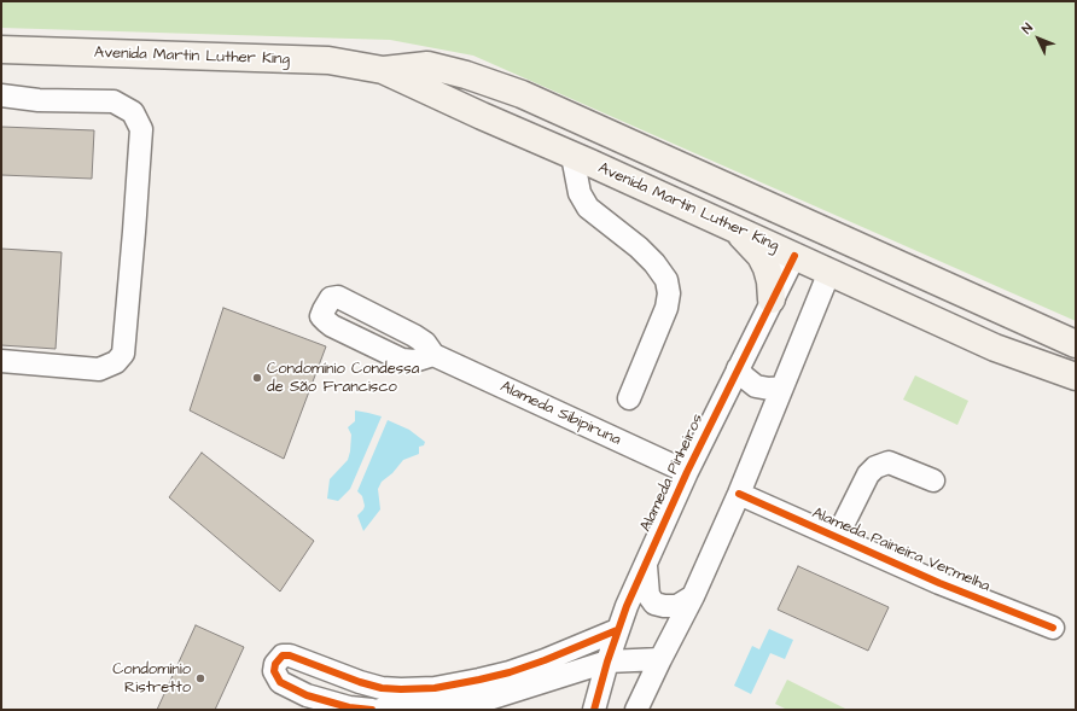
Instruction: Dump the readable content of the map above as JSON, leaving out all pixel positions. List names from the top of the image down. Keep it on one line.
{"streets":{"main road":["Avenida Martin Luther King"],"street":["Alameda Sibipiruna","Alameda Pinheiros","Alameda Paineira Vermelha"]},"crossings":[["Avenida Martin Luther King","Alameda Pinheiros"],["Alameda Sibipiruna","Alameda Pinheiros"]],"places":["Condomínio Condessa de São Francisco","Condomínio Ristretto"],"north":"top left"}
